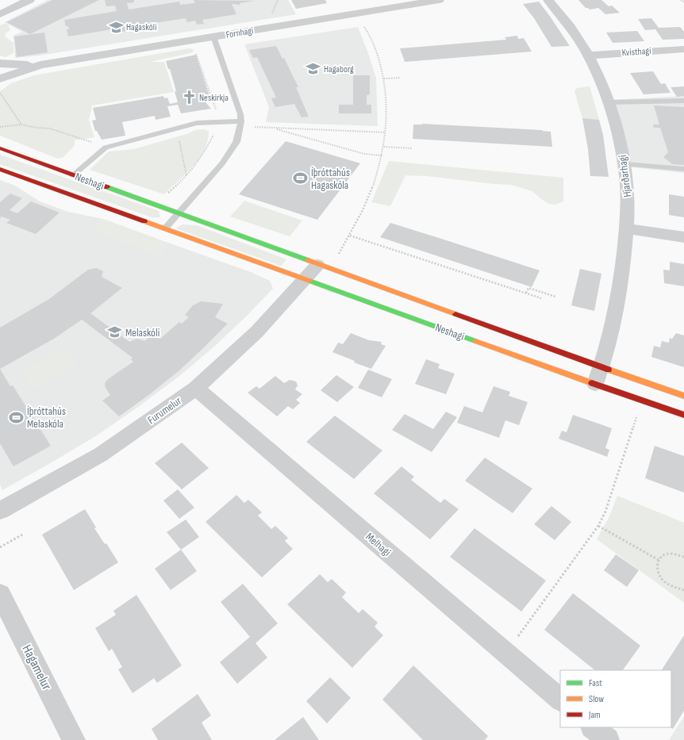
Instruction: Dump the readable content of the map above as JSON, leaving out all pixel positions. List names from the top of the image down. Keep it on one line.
{"streets":{"street":["Fornhagi","Kvisthagi","Hjarðarhagi","Neshagi","Furumelur","Melhagi","Hagamelur"]},"crossings":[["Kvisthagi","Hjarðarhagi"],["Hjarðarhagi","Neshagi"],["Neshagi","Furumelur"],["Furumelur","Melhagi"]],"places":{"school or university":["Hagaskóli","Hagaborg","Melaskóli"],"church":["Neskirkja"],"sports":["Íþróttahús Hagaskóla","Íþróttahús Melaskóla"]},"legend":["Fast","Slow","Jam"]}
